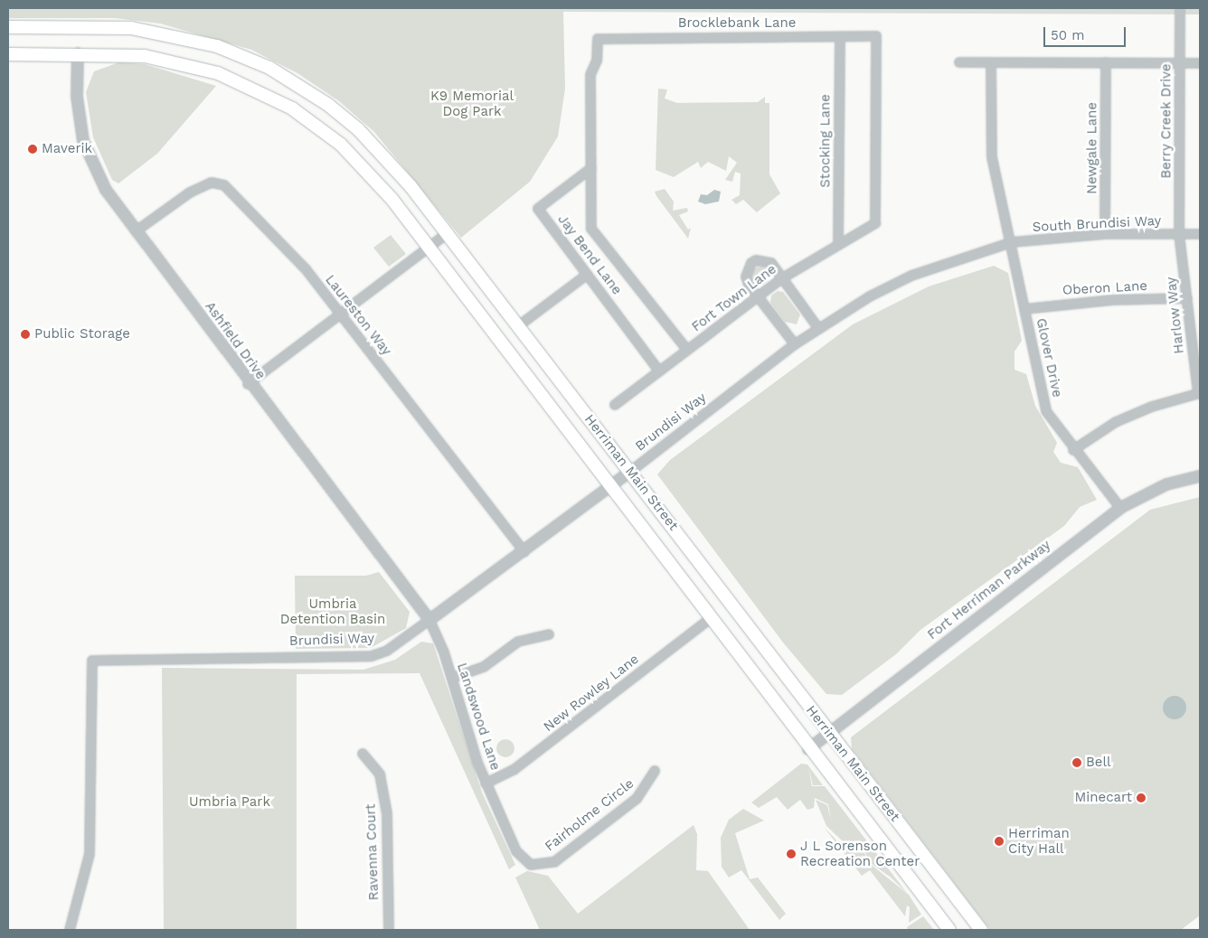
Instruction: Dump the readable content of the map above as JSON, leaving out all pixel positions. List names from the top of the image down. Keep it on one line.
{"streets":{"main road":["Herriman Main Street"],"street":["Brocklebank Lane","Berry Creek Drive","Stocking Lane","Newgale Lane","South Brundisi Way","Jay Bend Lane","Oberon Lane","Fort Town Lane","Laureston Way","Harlow Way","Ashfield Drive","Glover Drive","Brundisi Way","Fort Herriman Parkway","New Rowley Lane","Landswood Lane","Fairholme Circle","Ravenna Court"]},"crossings":[["Brocklebank Lane","Stocking Lane"],["Brocklebank Lane","Jay Bend Lane"],["Brocklebank Lane","Fort Town Lane"],["Berry Creek Drive","South Brundisi Way"],["Berry Creek Drive","Harlow Way"],["Stocking Lane","Fort Town Lane"],["Newgale Lane","South Brundisi Way"],["South Brundisi Way","Harlow Way"],["South Brundisi Way","Glover Drive"],["South Brundisi Way","Brundisi Way"],["Jay Bend Lane","Fort Town Lane"],["Oberon Lane","Harlow Way"],["Oberon Lane","Glover Drive"],["Laureston Way","Ashfield Drive"],["Laureston Way","Brundisi Way"],["Ashfield Drive","Brundisi Way"],["Ashfield Drive","Herriman Main Street"],["Ashfield Drive","Landswood Lane"],["Glover Drive","Fort Herriman Parkway"],["Brundisi Way","Herriman Main Street"],["Brundisi Way","Landswood Lane"],["Herriman Main Street","Fort Herriman Parkway"],["Herriman Main Street","New Rowley Lane"],["New Rowley Lane","Landswood Lane"],["Landswood Lane","Fairholme Circle"]],"parks":["K9 Memorial Dog Park","Umbria Detention Basin","Umbria Park"],"places":["Maverik","Public Storage","Bell","Minecart","Herriman City Hall","J L Sorenson Recreation Center"],"scale_bar":"50 m"}
